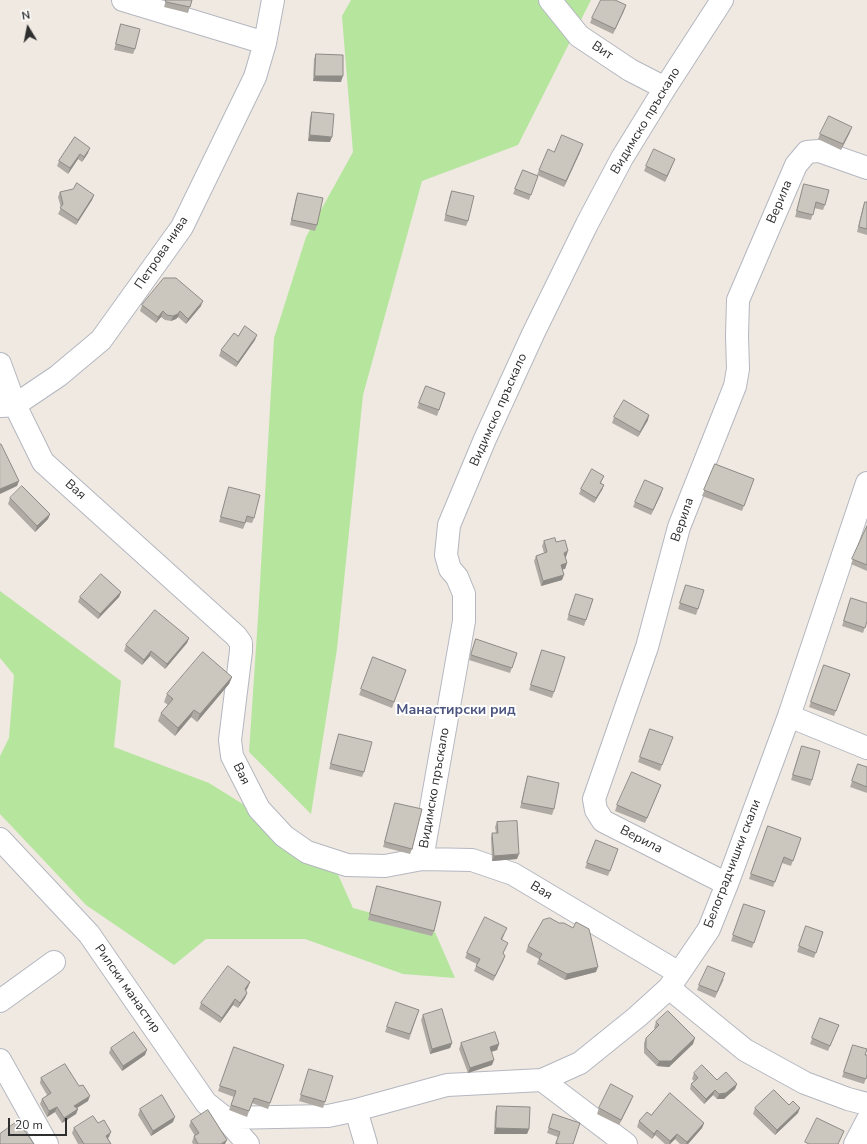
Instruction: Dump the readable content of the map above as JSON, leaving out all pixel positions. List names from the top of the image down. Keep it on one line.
{"streets":{"street":["Вит","Видимско пръскало","Верила","Петрова нива","Вая","Белоградчишки скали","Рилски манастир"]},"crossings":[["Вит","Видимско пръскало"],["Видимско пръскало","Вая"],["Верила","Белоградчишки скали"],["Петрова нива","Вая"],["Вая","Белоградчишки скали"],["Белоградчишки скали","Рилски манастир"]],"districts":["Манастирски рид"],"scale_bar":"20 m","north":"top"}
